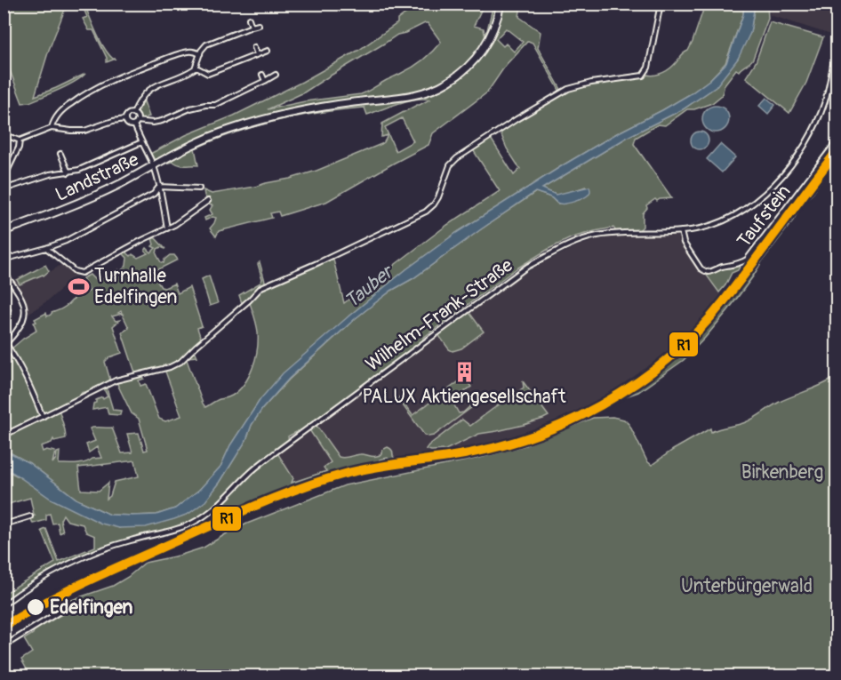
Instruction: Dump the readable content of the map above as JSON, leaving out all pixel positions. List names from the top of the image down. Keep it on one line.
{"streets":{"main road":["Landstraße"],"street":["Taufstein","Wilhelm-Frank-Straße"]},"crossings":[["Taufstein","Wilhelm-Frank-Straße"]],"water":["Tauber"],"parks":["Birkenberg","Unterbürgerwald"],"places":{"sports":["Turnhalle Edelfingen"],"building":["PALUX Aktiengesellschaft"],"other":["Edelfingen"]},"lines":["transit line R1"]}
